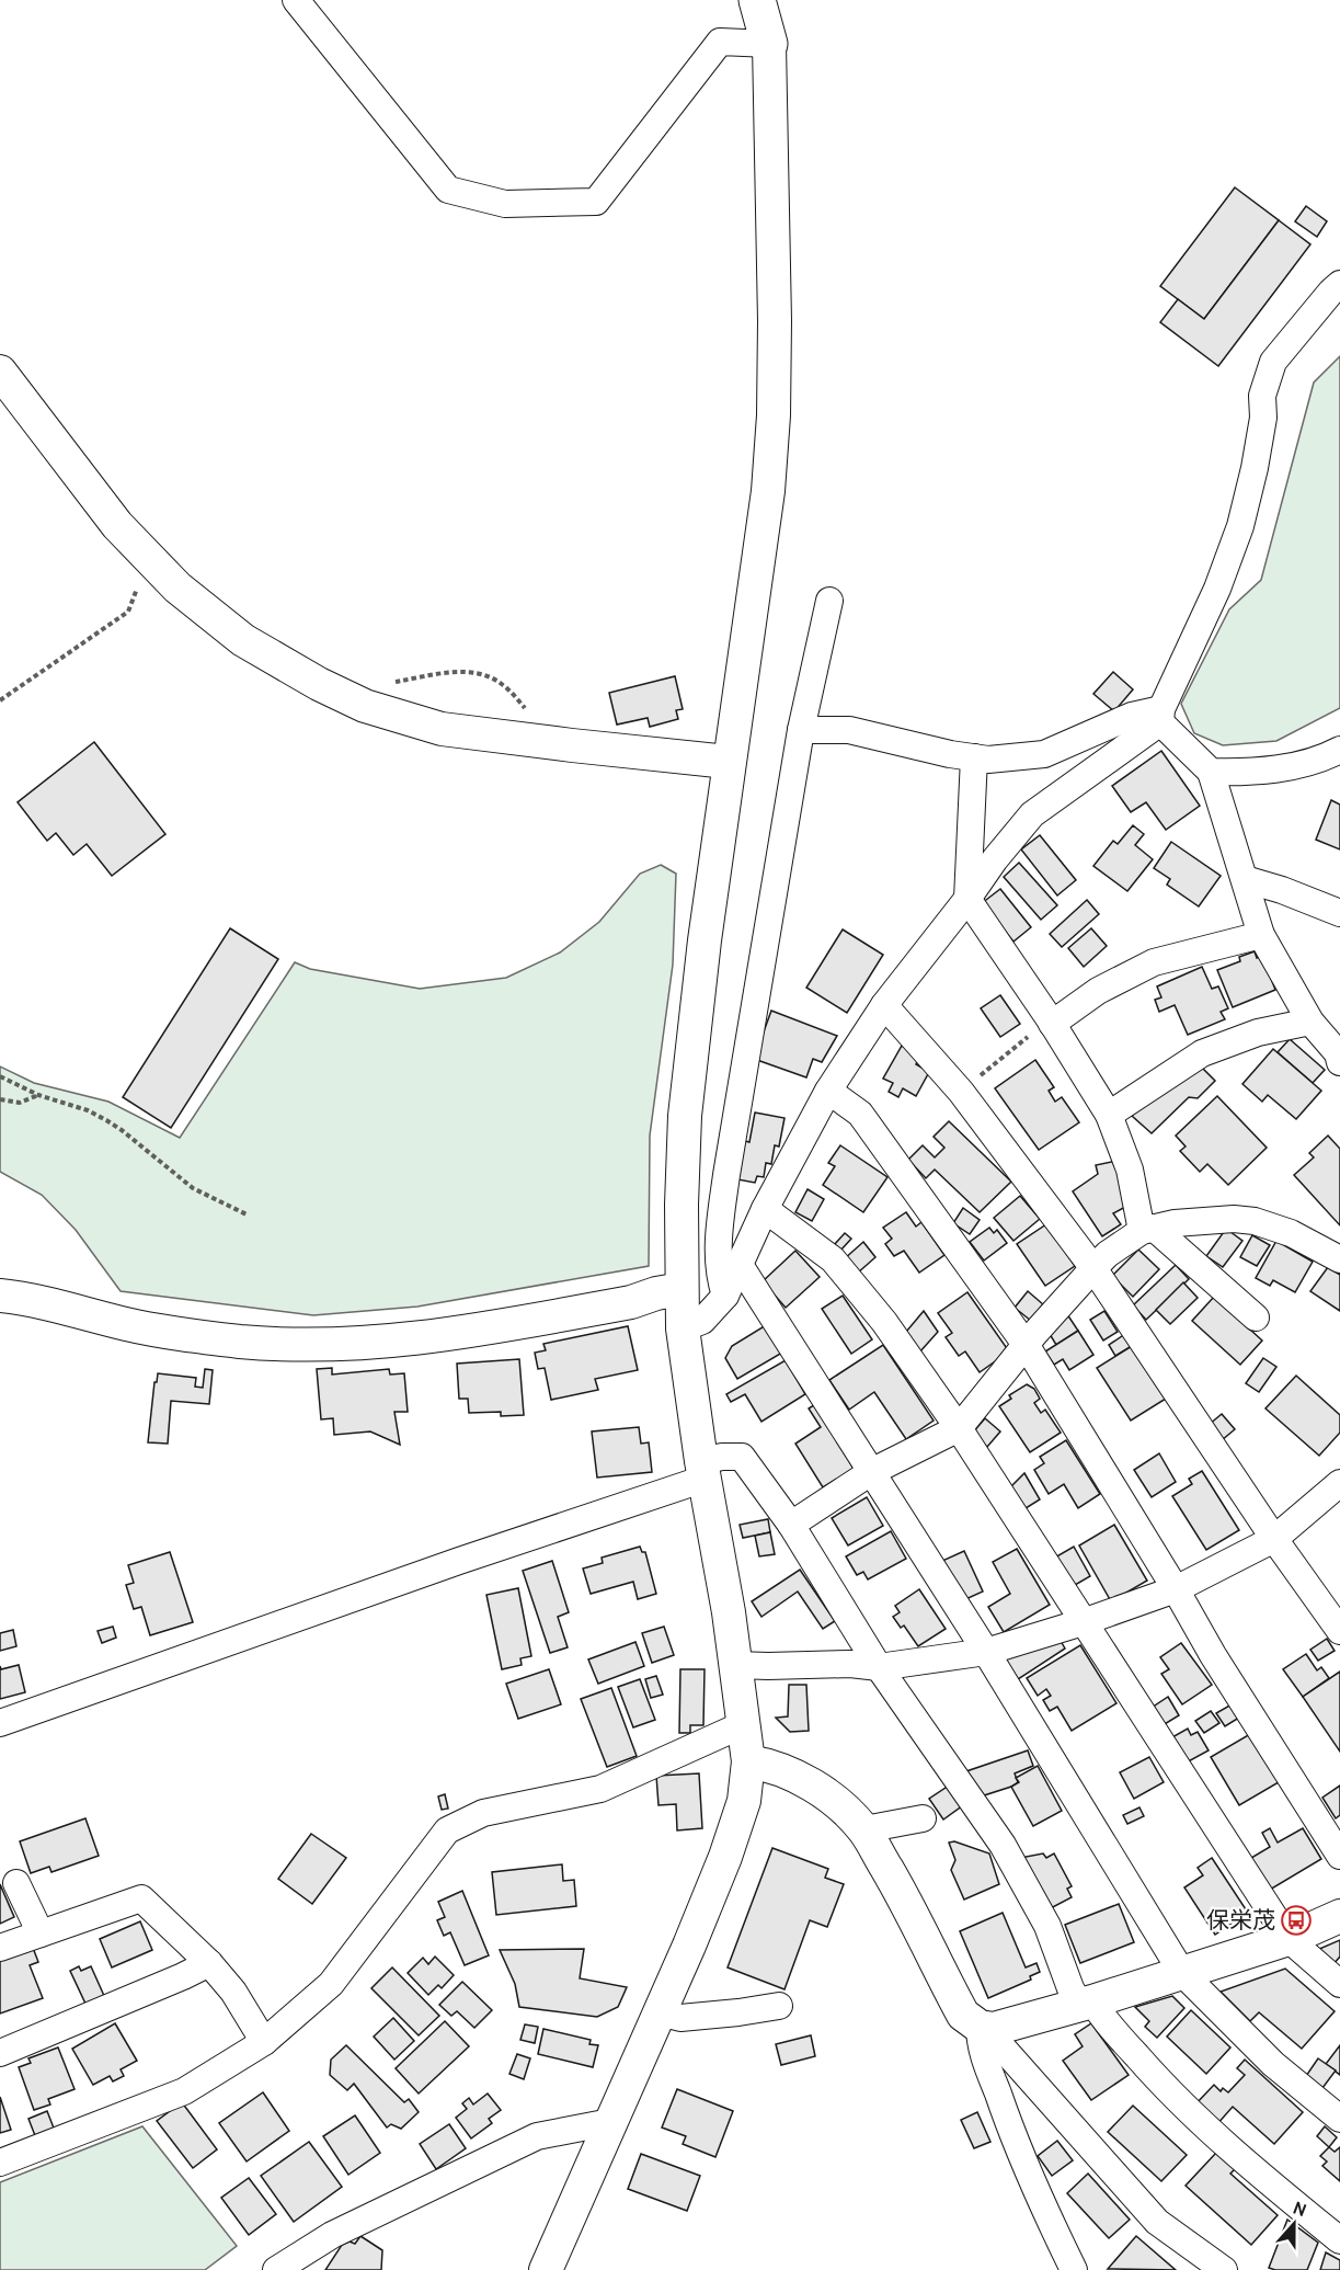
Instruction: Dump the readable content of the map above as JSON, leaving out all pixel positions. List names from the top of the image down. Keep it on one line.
{"places":{"bus stop":["保栄茂"]},"north":"top"}
